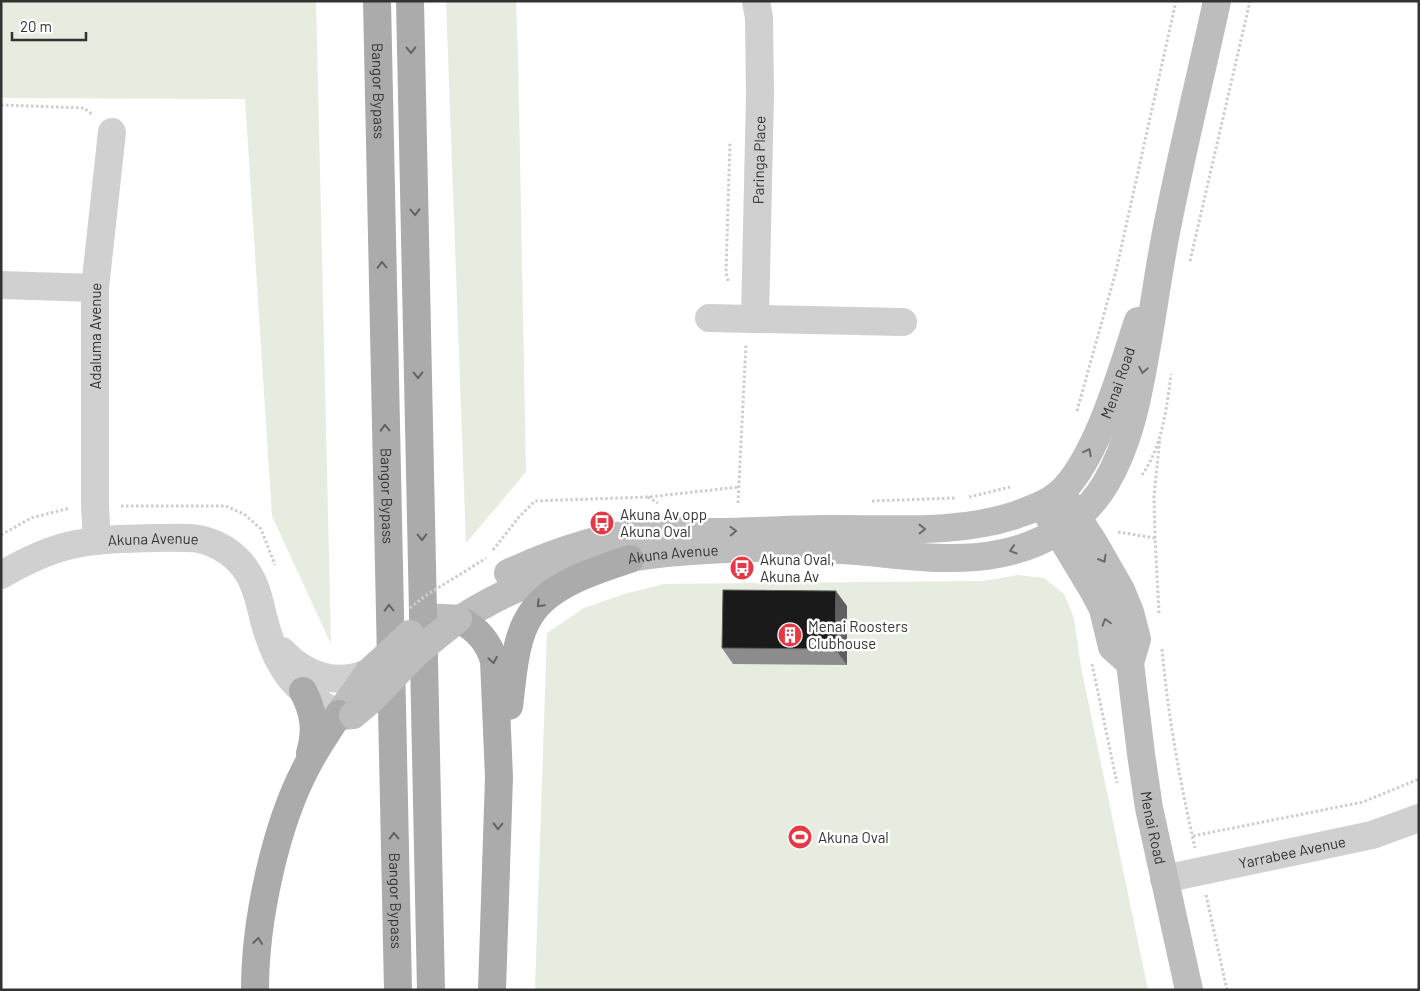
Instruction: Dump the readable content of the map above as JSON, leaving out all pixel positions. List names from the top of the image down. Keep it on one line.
{"streets":{"main road":["Bangor Bypass","Menai Road","Akuna Avenue"],"street":["Paringa Place","Adaluma Avenue","Yarrabee Avenue"]},"crossings":[["Adaluma Avenue","Akuna Avenue"],["Menai Road","Akuna Avenue"],["Menai Road","Yarrabee Avenue"]],"places":{"bus stop":["Akuna Av opp Akuna Oval","Akuna Oval, Akuna Av"],"building":["Menai Roosters Clubhouse"],"sports":["Akuna Oval"]},"scale_bar":"20 m"}
